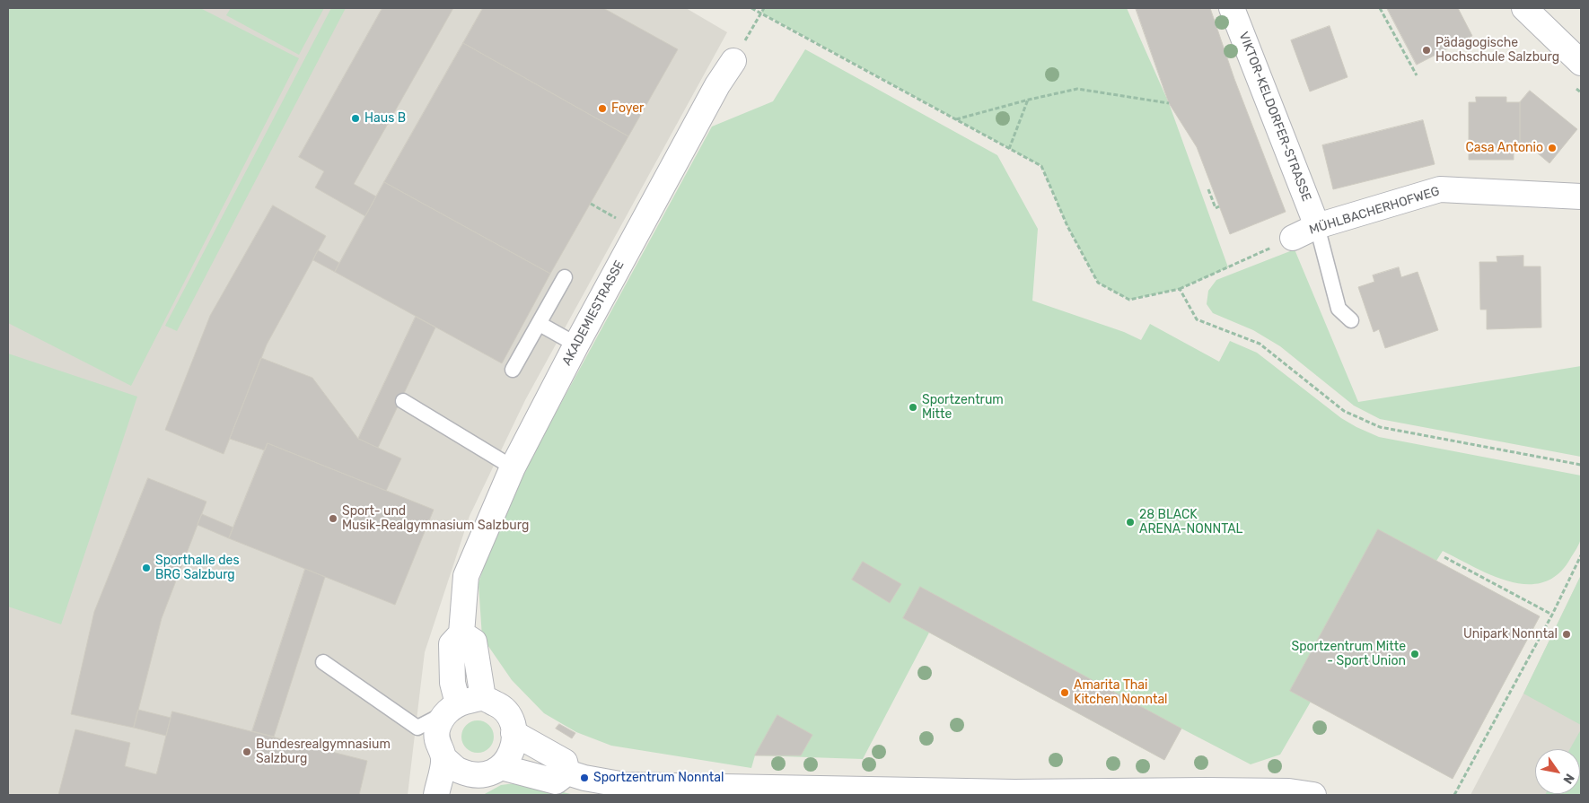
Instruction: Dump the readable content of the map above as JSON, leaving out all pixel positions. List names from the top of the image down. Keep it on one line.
{"streets":{"street":["VIKTOR-KELDORFER-STRASSE","MÜHLBACHERHOFWEG","AKADEMIESTRASSE"]},"crossings":[["VIKTOR-KELDORFER-STRASSE","MÜHLBACHERHOFWEG"]],"places":["Pädagogische Hochschule Salzburg","Foyer","Haus B","Casa Antonio","Sportzentrum Mitte","Sport- und Musik-Realgymnasium Salzburg","28 BLACK ARENA-NONNTAL","Sporthalle des BRG Salzburg","Unipark Nonntal","Sportzentrum Mitte - Sport Union","Amarita Thai Kitchen Nonntal","Bundesrealgymnasium Salzburg","Sportzentrum Nonntal"],"north":"bottom right"}
